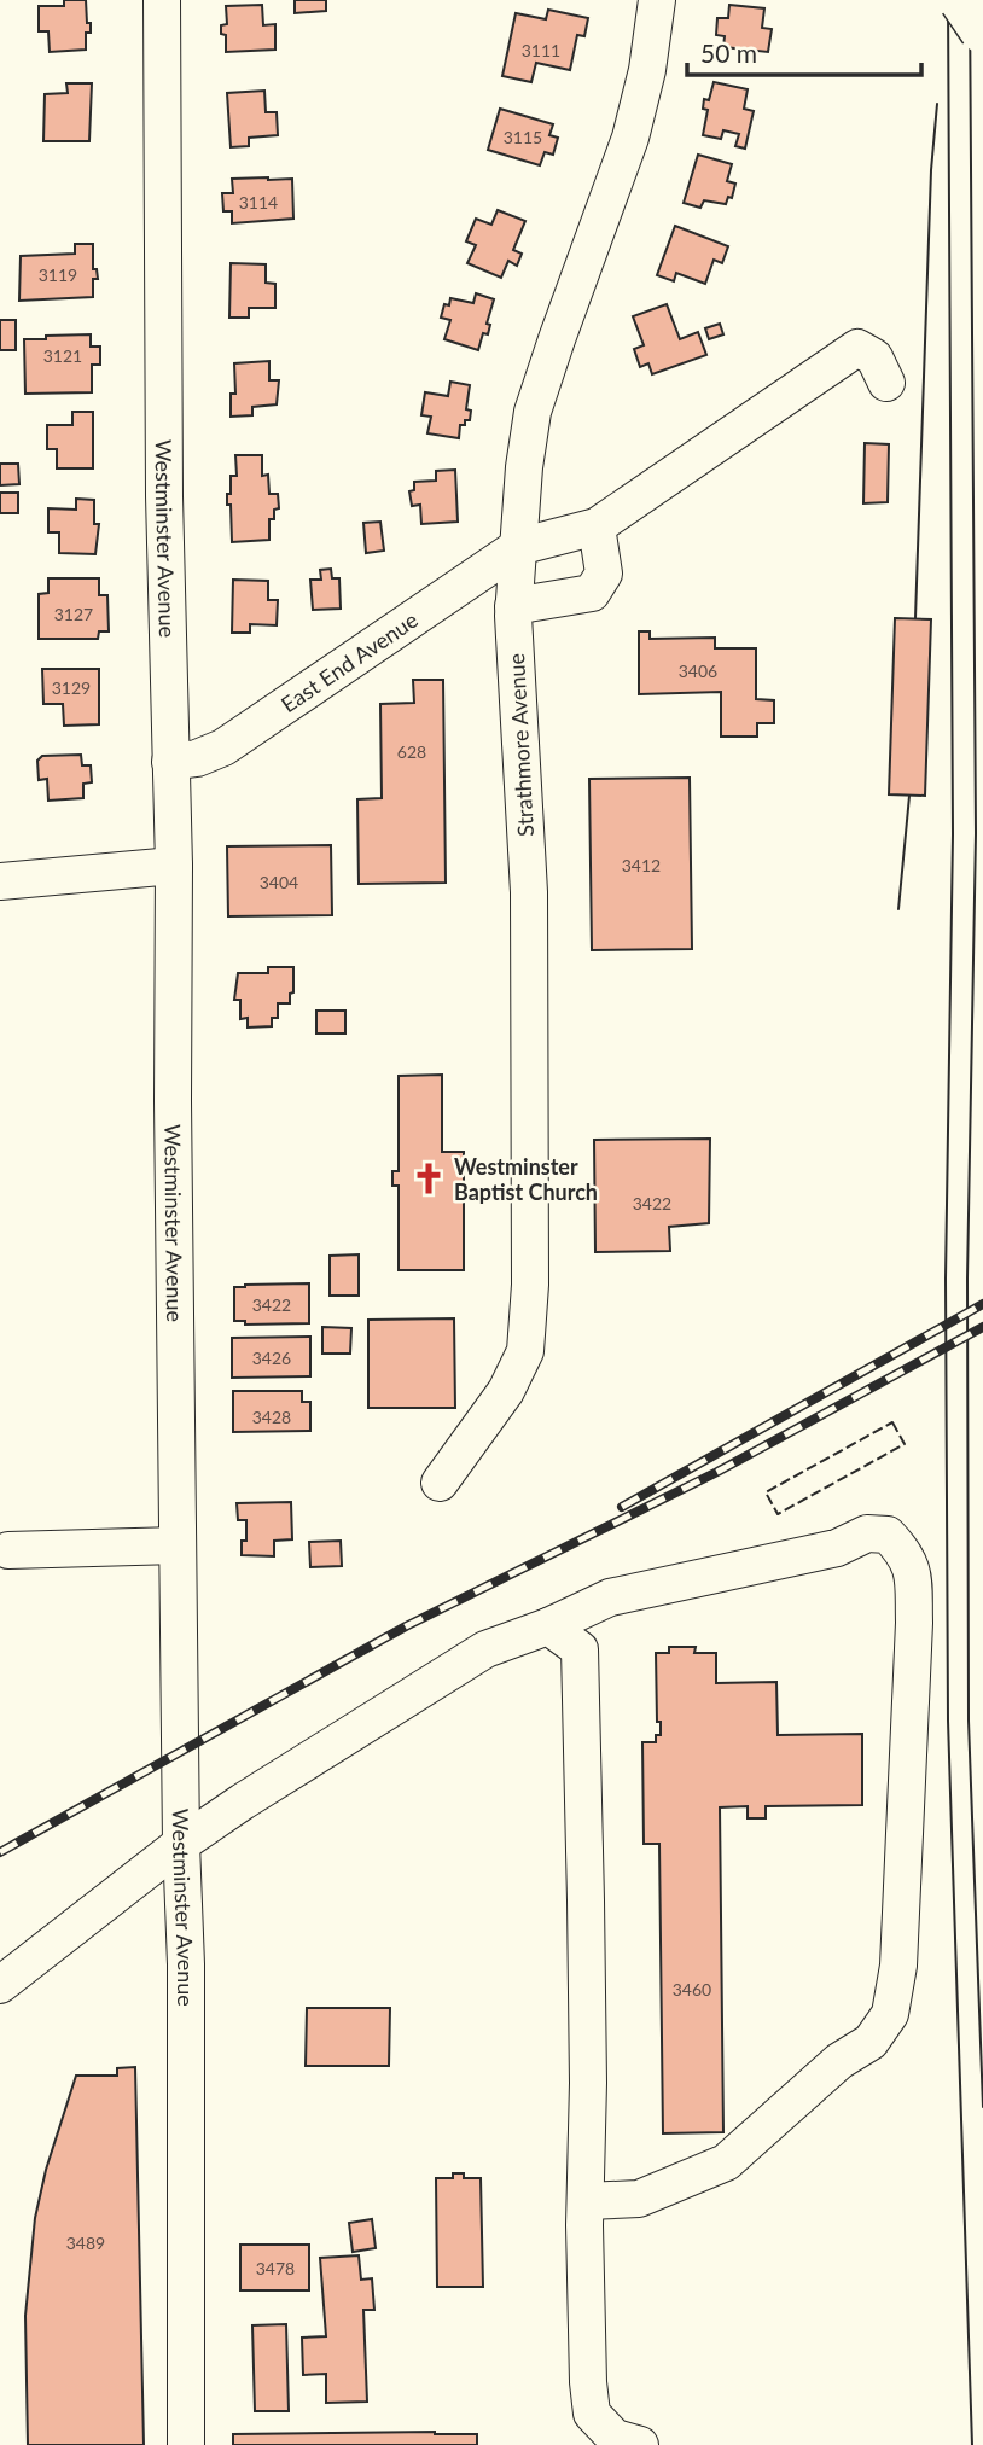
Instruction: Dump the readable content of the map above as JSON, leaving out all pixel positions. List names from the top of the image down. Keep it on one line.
{"streets":{"street":["Westminster Avenue","East End Avenue","Strathmore Avenue"]},"crossings":[["Westminster Avenue","East End Avenue"],["East End Avenue","Strathmore Avenue"]],"places":{"church":["Westminster Baptist Church"]},"house_numbers":["3111","3115","3114","3119","3121","3127","3406","3129","628","3412","3404","3422","3422","3426","3428","3460","3489","3478"],"scale_bar":"50 m"}
